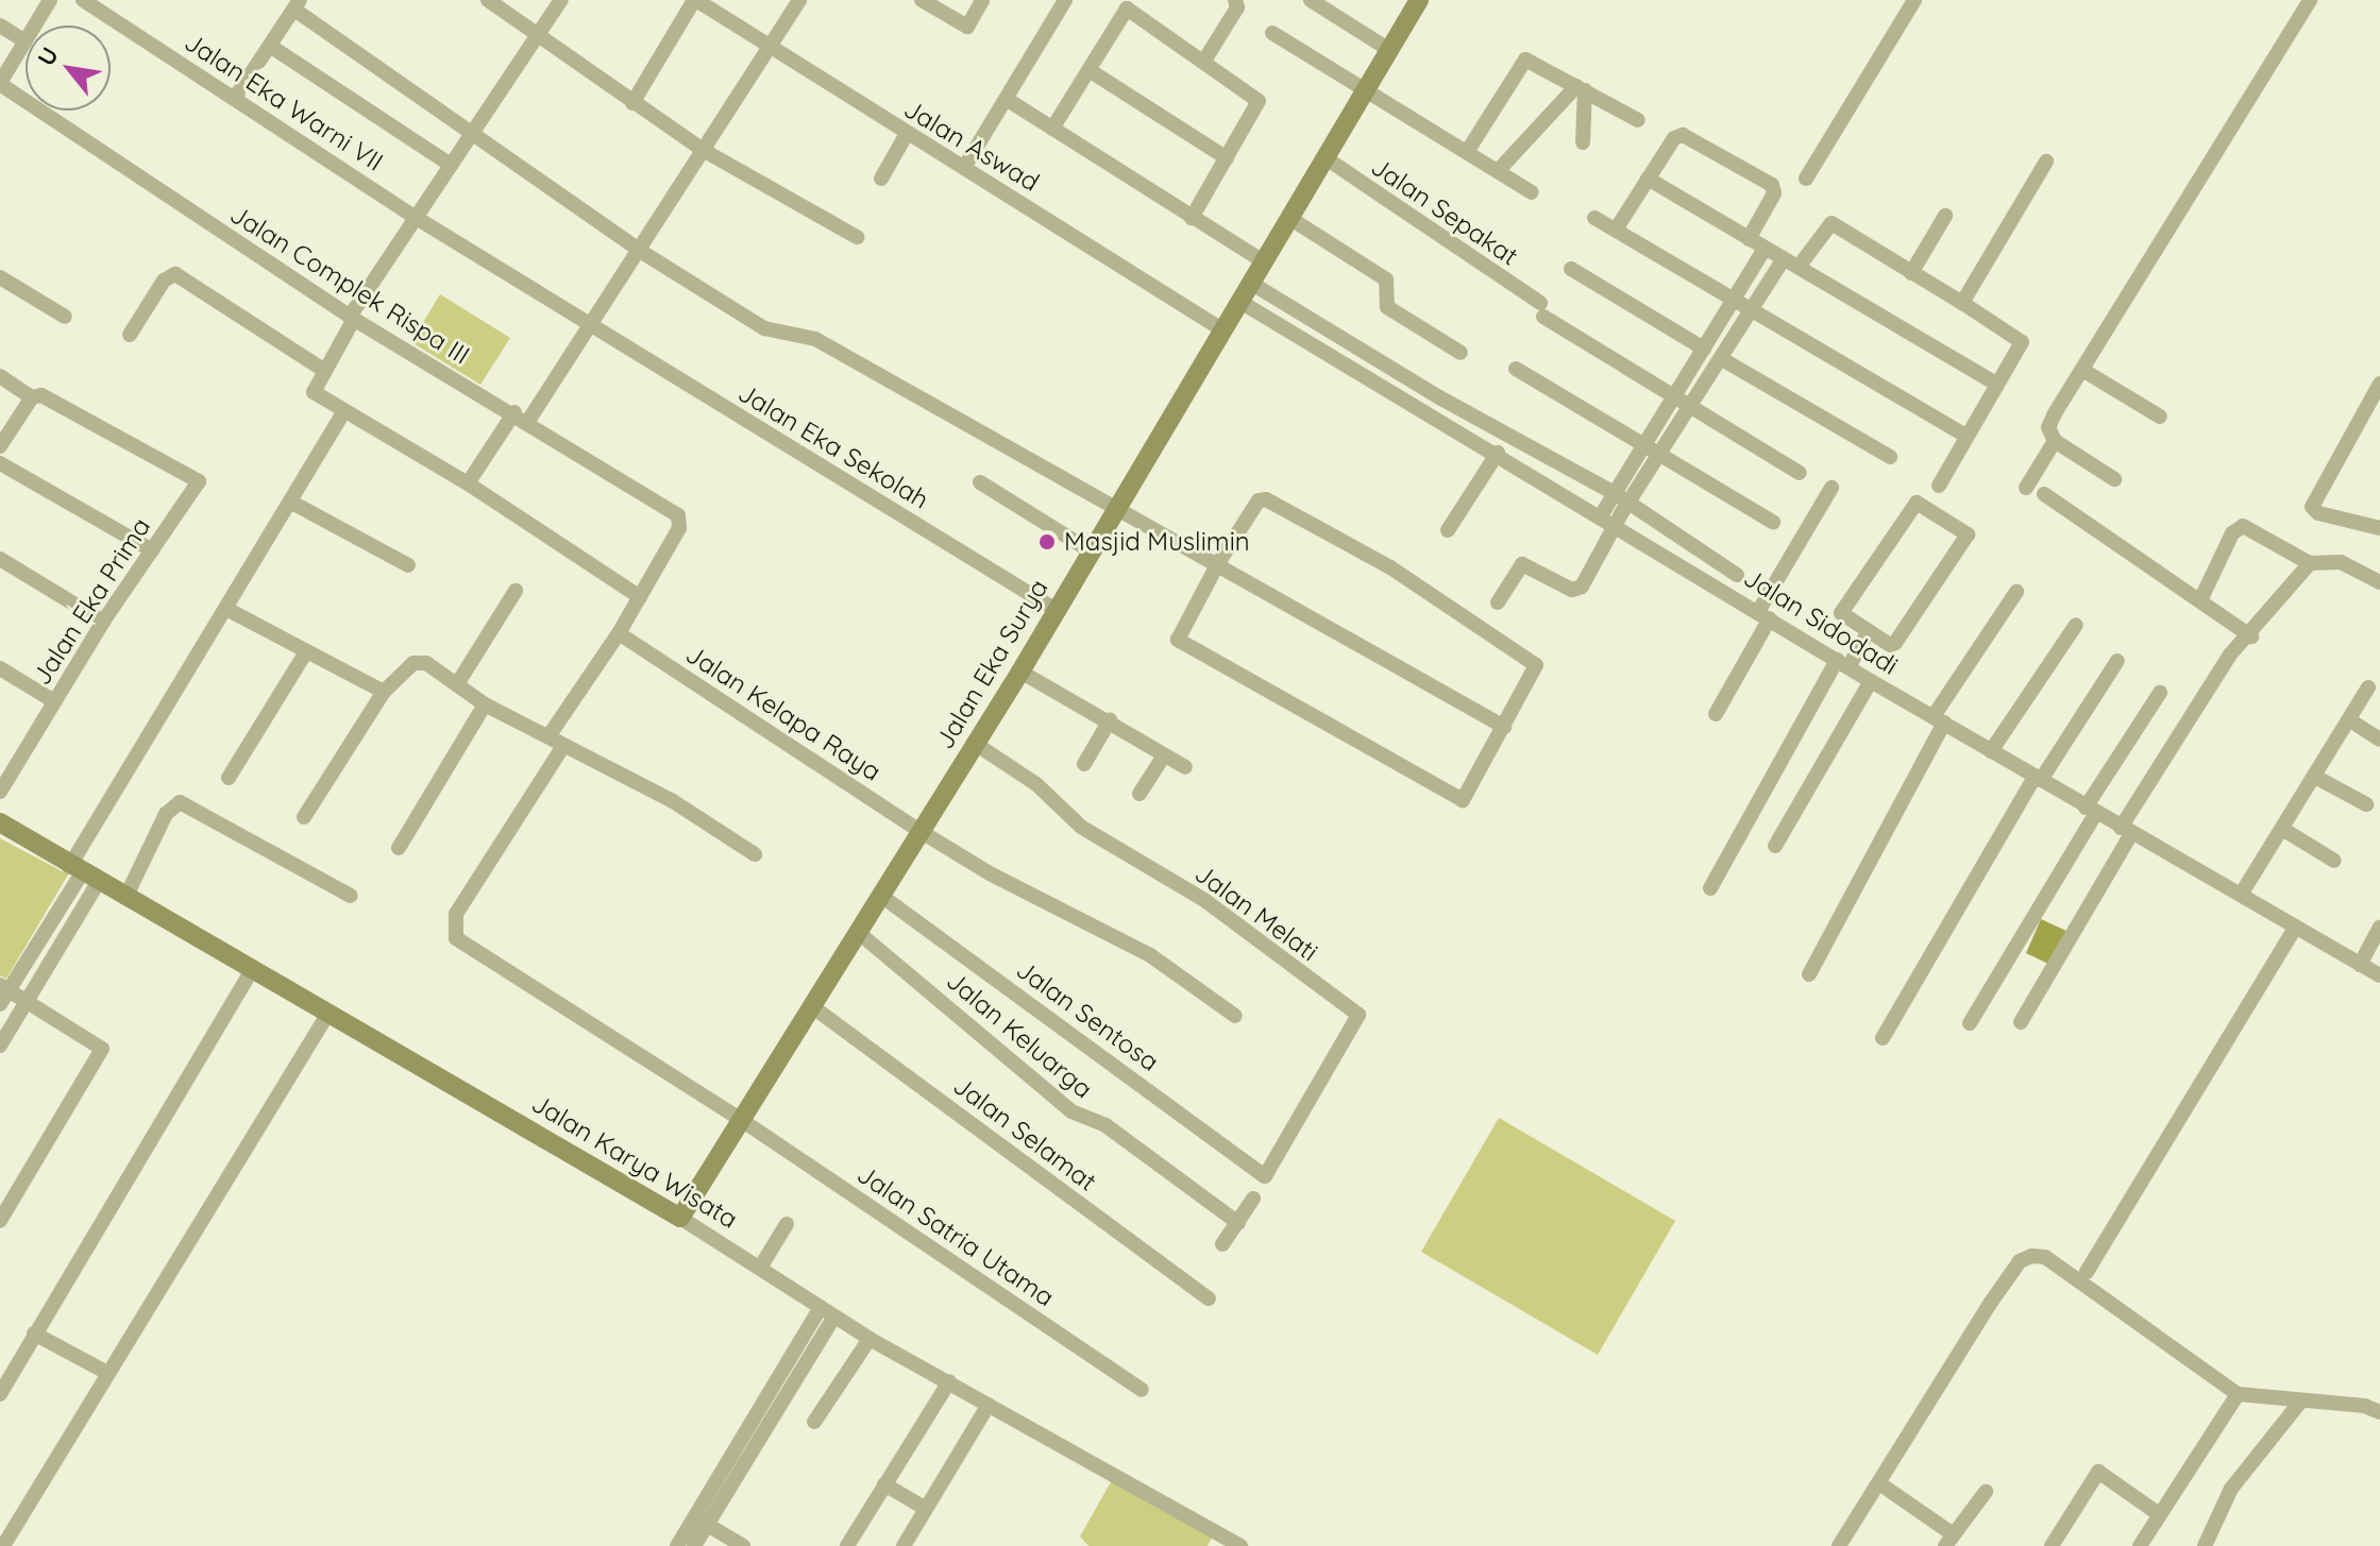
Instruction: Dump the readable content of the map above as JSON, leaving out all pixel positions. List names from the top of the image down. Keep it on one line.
{"streets":{"street":["Jalan Eka Warni VII","Jalan Aswad","Jalan Sepakat","Jalan Complek Rispa III","Jalan Eka Sekolah","Jalan Eka Prima","Jalan Sidodadi","Jalan Eka Surya","Jalan Kelapa Raya","Jalan Melati","Jalan Sentosa","Jalan Keluarga","Jalan Selamat","Jalan Karya Wisata","Jalan Satria Utama"]},"crossings":[["Jalan Eka Warni VII","Jalan Eka Sekolah"],["Jalan Aswad","Jalan Eka Surya"],["Jalan Sepakat","Jalan Eka Surya"],["Jalan Eka Sekolah","Jalan Eka Surya"],["Jalan Sidodadi","Jalan Eka Surya"],["Jalan Eka Surya","Jalan Kelapa Raya"],["Jalan Eka Surya","Jalan Melati"],["Jalan Eka Surya","Jalan Sentosa"],["Jalan Eka Surya","Jalan Keluarga"],["Jalan Eka Surya","Jalan Selamat"],["Jalan Eka Surya","Jalan Karya Wisata"],["Jalan Eka Surya","Jalan Satria Utama"],["Jalan Melati","Jalan Sentosa"]],"places":["Masjid Muslimin"],"north":"top left"}
